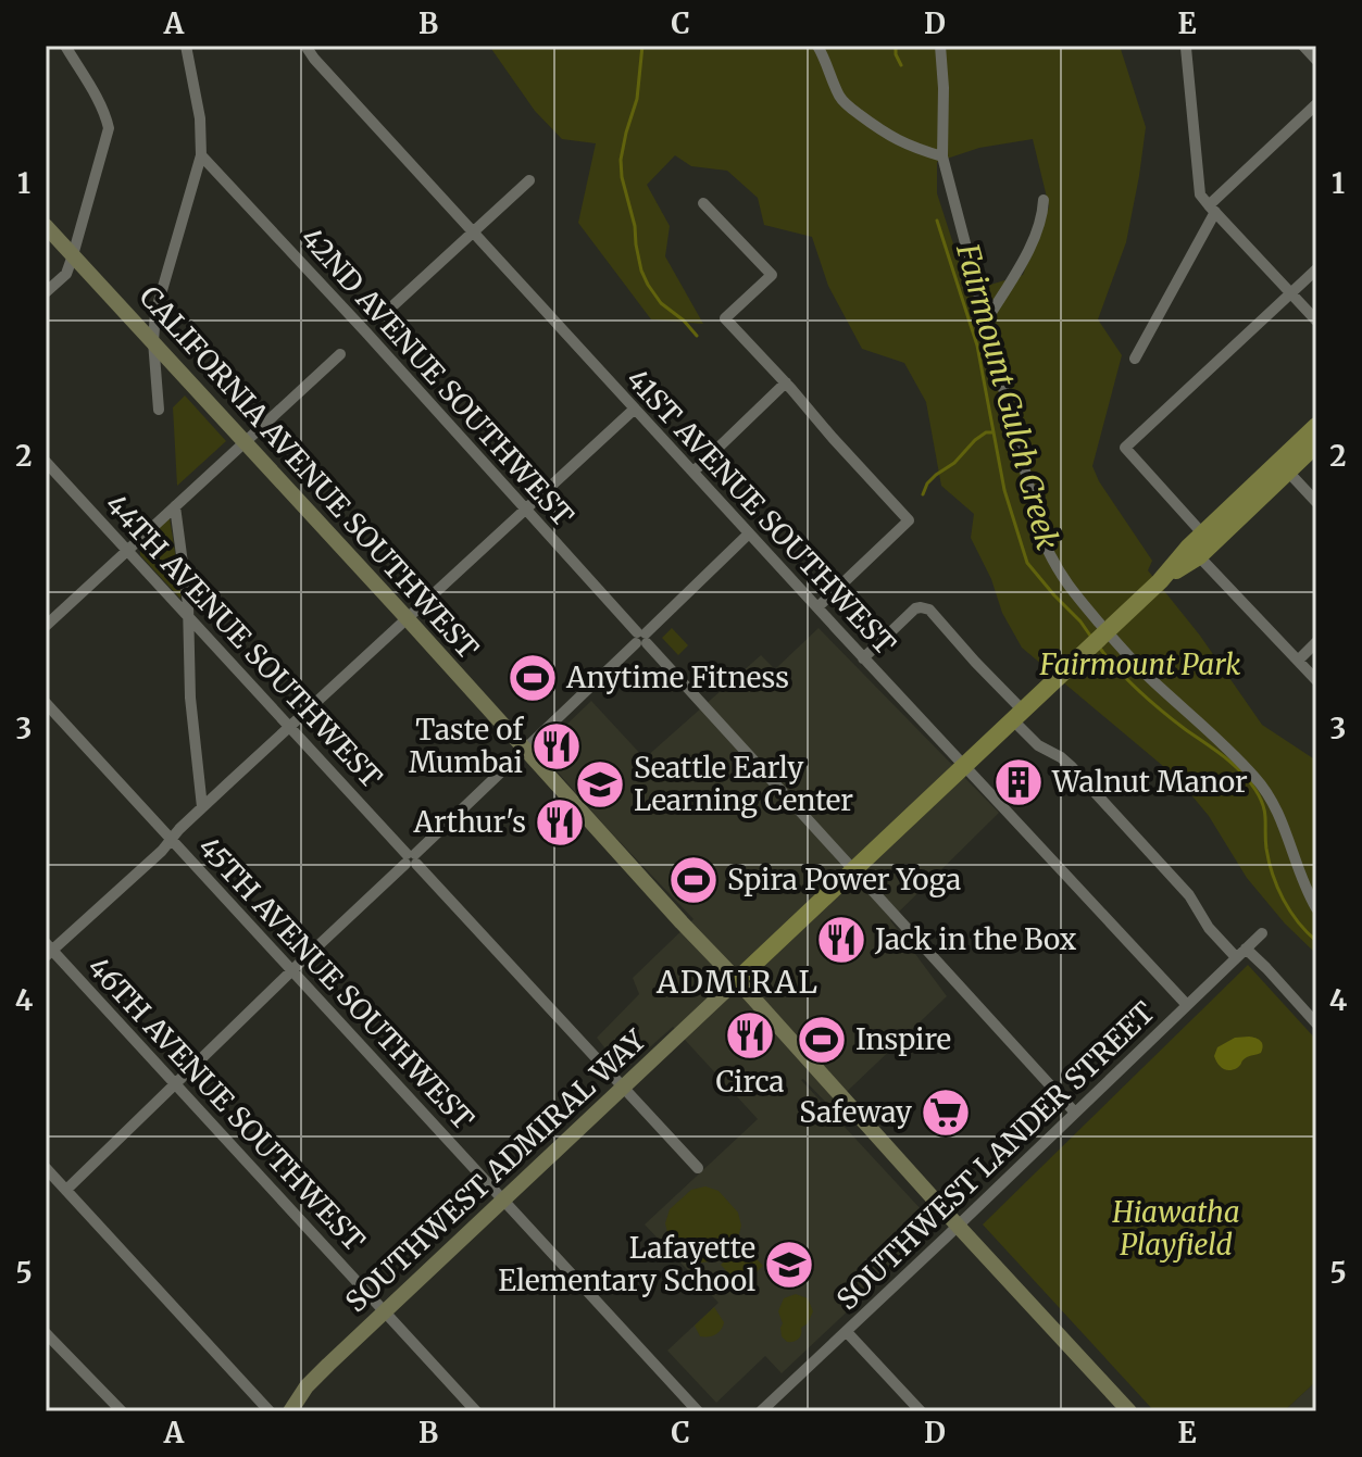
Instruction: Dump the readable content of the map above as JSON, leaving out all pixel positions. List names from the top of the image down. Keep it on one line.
{"streets":{"main road":["CALIFORNIA AVENUE SOUTHWEST","SOUTHWEST ADMIRAL WAY"],"street":["42ND AVENUE SOUTHWEST","41ST AVENUE SOUTHWEST","44TH AVENUE SOUTHWEST","45TH AVENUE SOUTHWEST","46TH AVENUE SOUTHWEST","SOUTHWEST LANDER STREET"]},"crossings":[["42ND AVENUE SOUTHWEST","SOUTHWEST LANDER STREET"],["42ND AVENUE SOUTHWEST","SOUTHWEST ADMIRAL WAY"],["CALIFORNIA AVENUE SOUTHWEST","SOUTHWEST LANDER STREET"],["CALIFORNIA AVENUE SOUTHWEST","SOUTHWEST ADMIRAL WAY"],["41ST AVENUE SOUTHWEST","SOUTHWEST LANDER STREET"],["41ST AVENUE SOUTHWEST","SOUTHWEST ADMIRAL WAY"],["44TH AVENUE SOUTHWEST","SOUTHWEST ADMIRAL WAY"],["45TH AVENUE SOUTHWEST","SOUTHWEST ADMIRAL WAY"],["46TH AVENUE SOUTHWEST","SOUTHWEST ADMIRAL WAY"]],"districts":["ADMIRAL"],"water":["Fairmount Gulch Creek"],"parks":["Fairmount Park","Hiawatha Playfield"],"places":{"sports":["Anytime Fitness","Spira Power Yoga","Inspire"],"restaurant":["Taste of Mumbai","Arthur's","Jack in the Box","Circa"],"building":["Walnut Manor"],"school or university":["Seattle Early Learning Center","Lafayette Elementary School"],"supermarket":["Safeway"]},"grid":{"columns":["A","B","C","D","E"],"rows":["1","2","3","4","5"]}}
